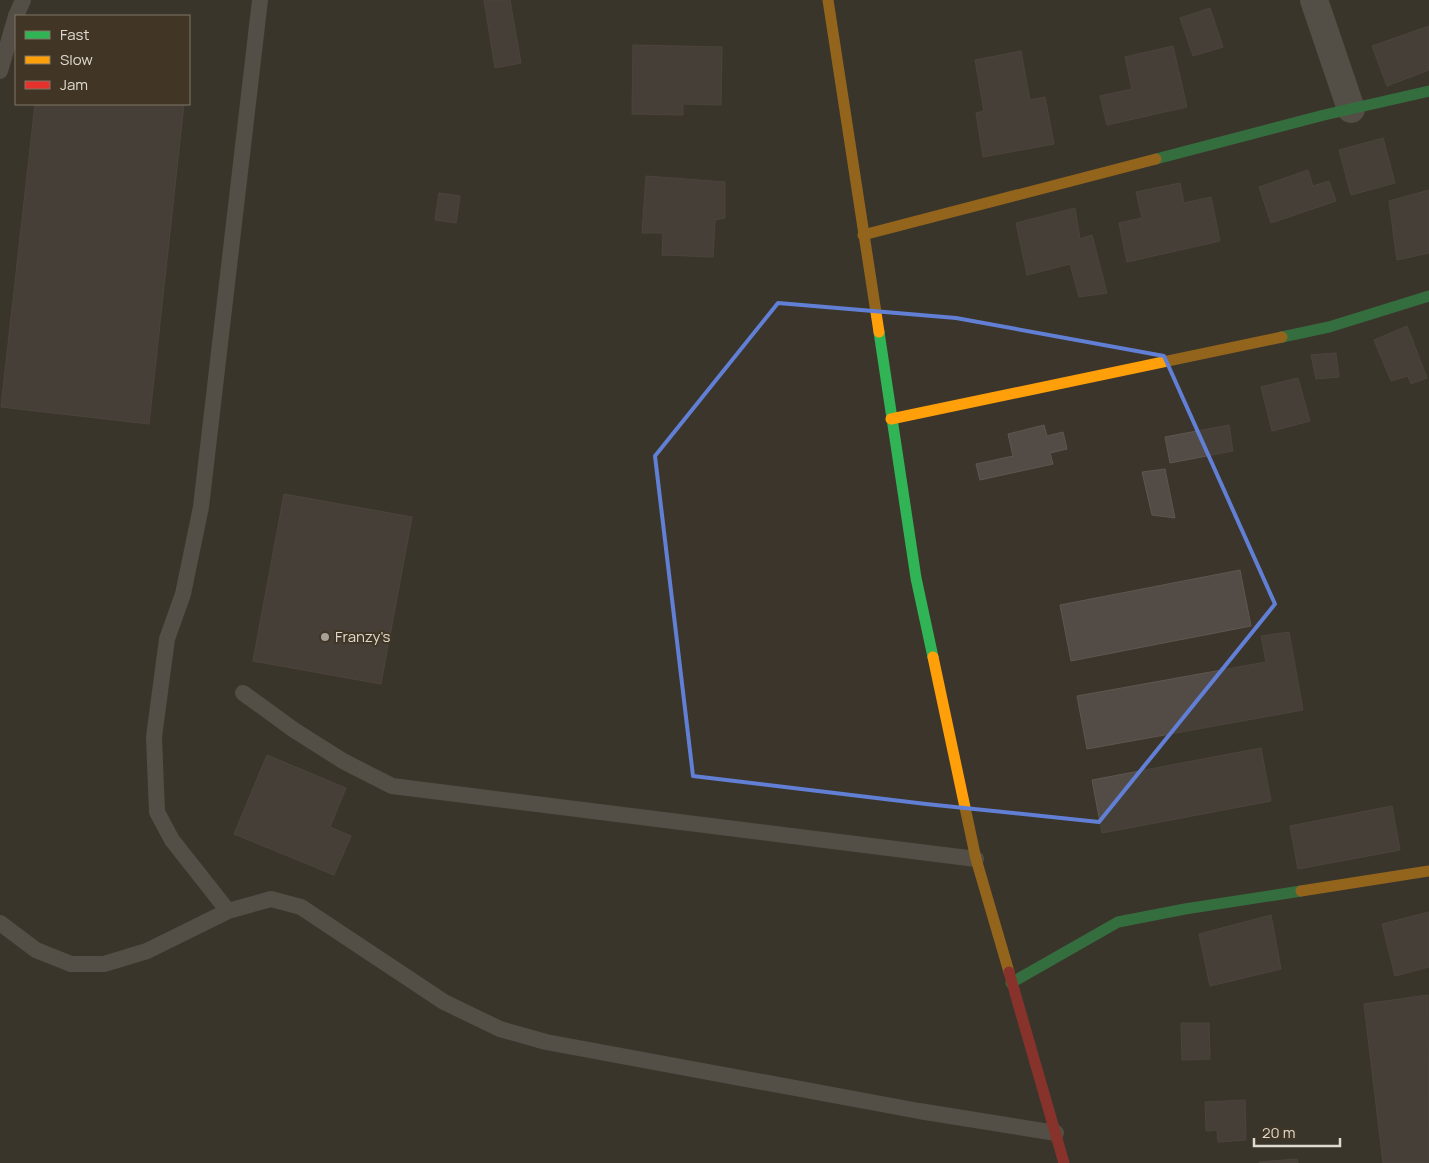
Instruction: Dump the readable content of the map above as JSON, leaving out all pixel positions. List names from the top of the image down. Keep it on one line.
{"places":["Franzy's"],"legend":["Fast","Slow","Jam"],"scale_bar":"20 m"}
